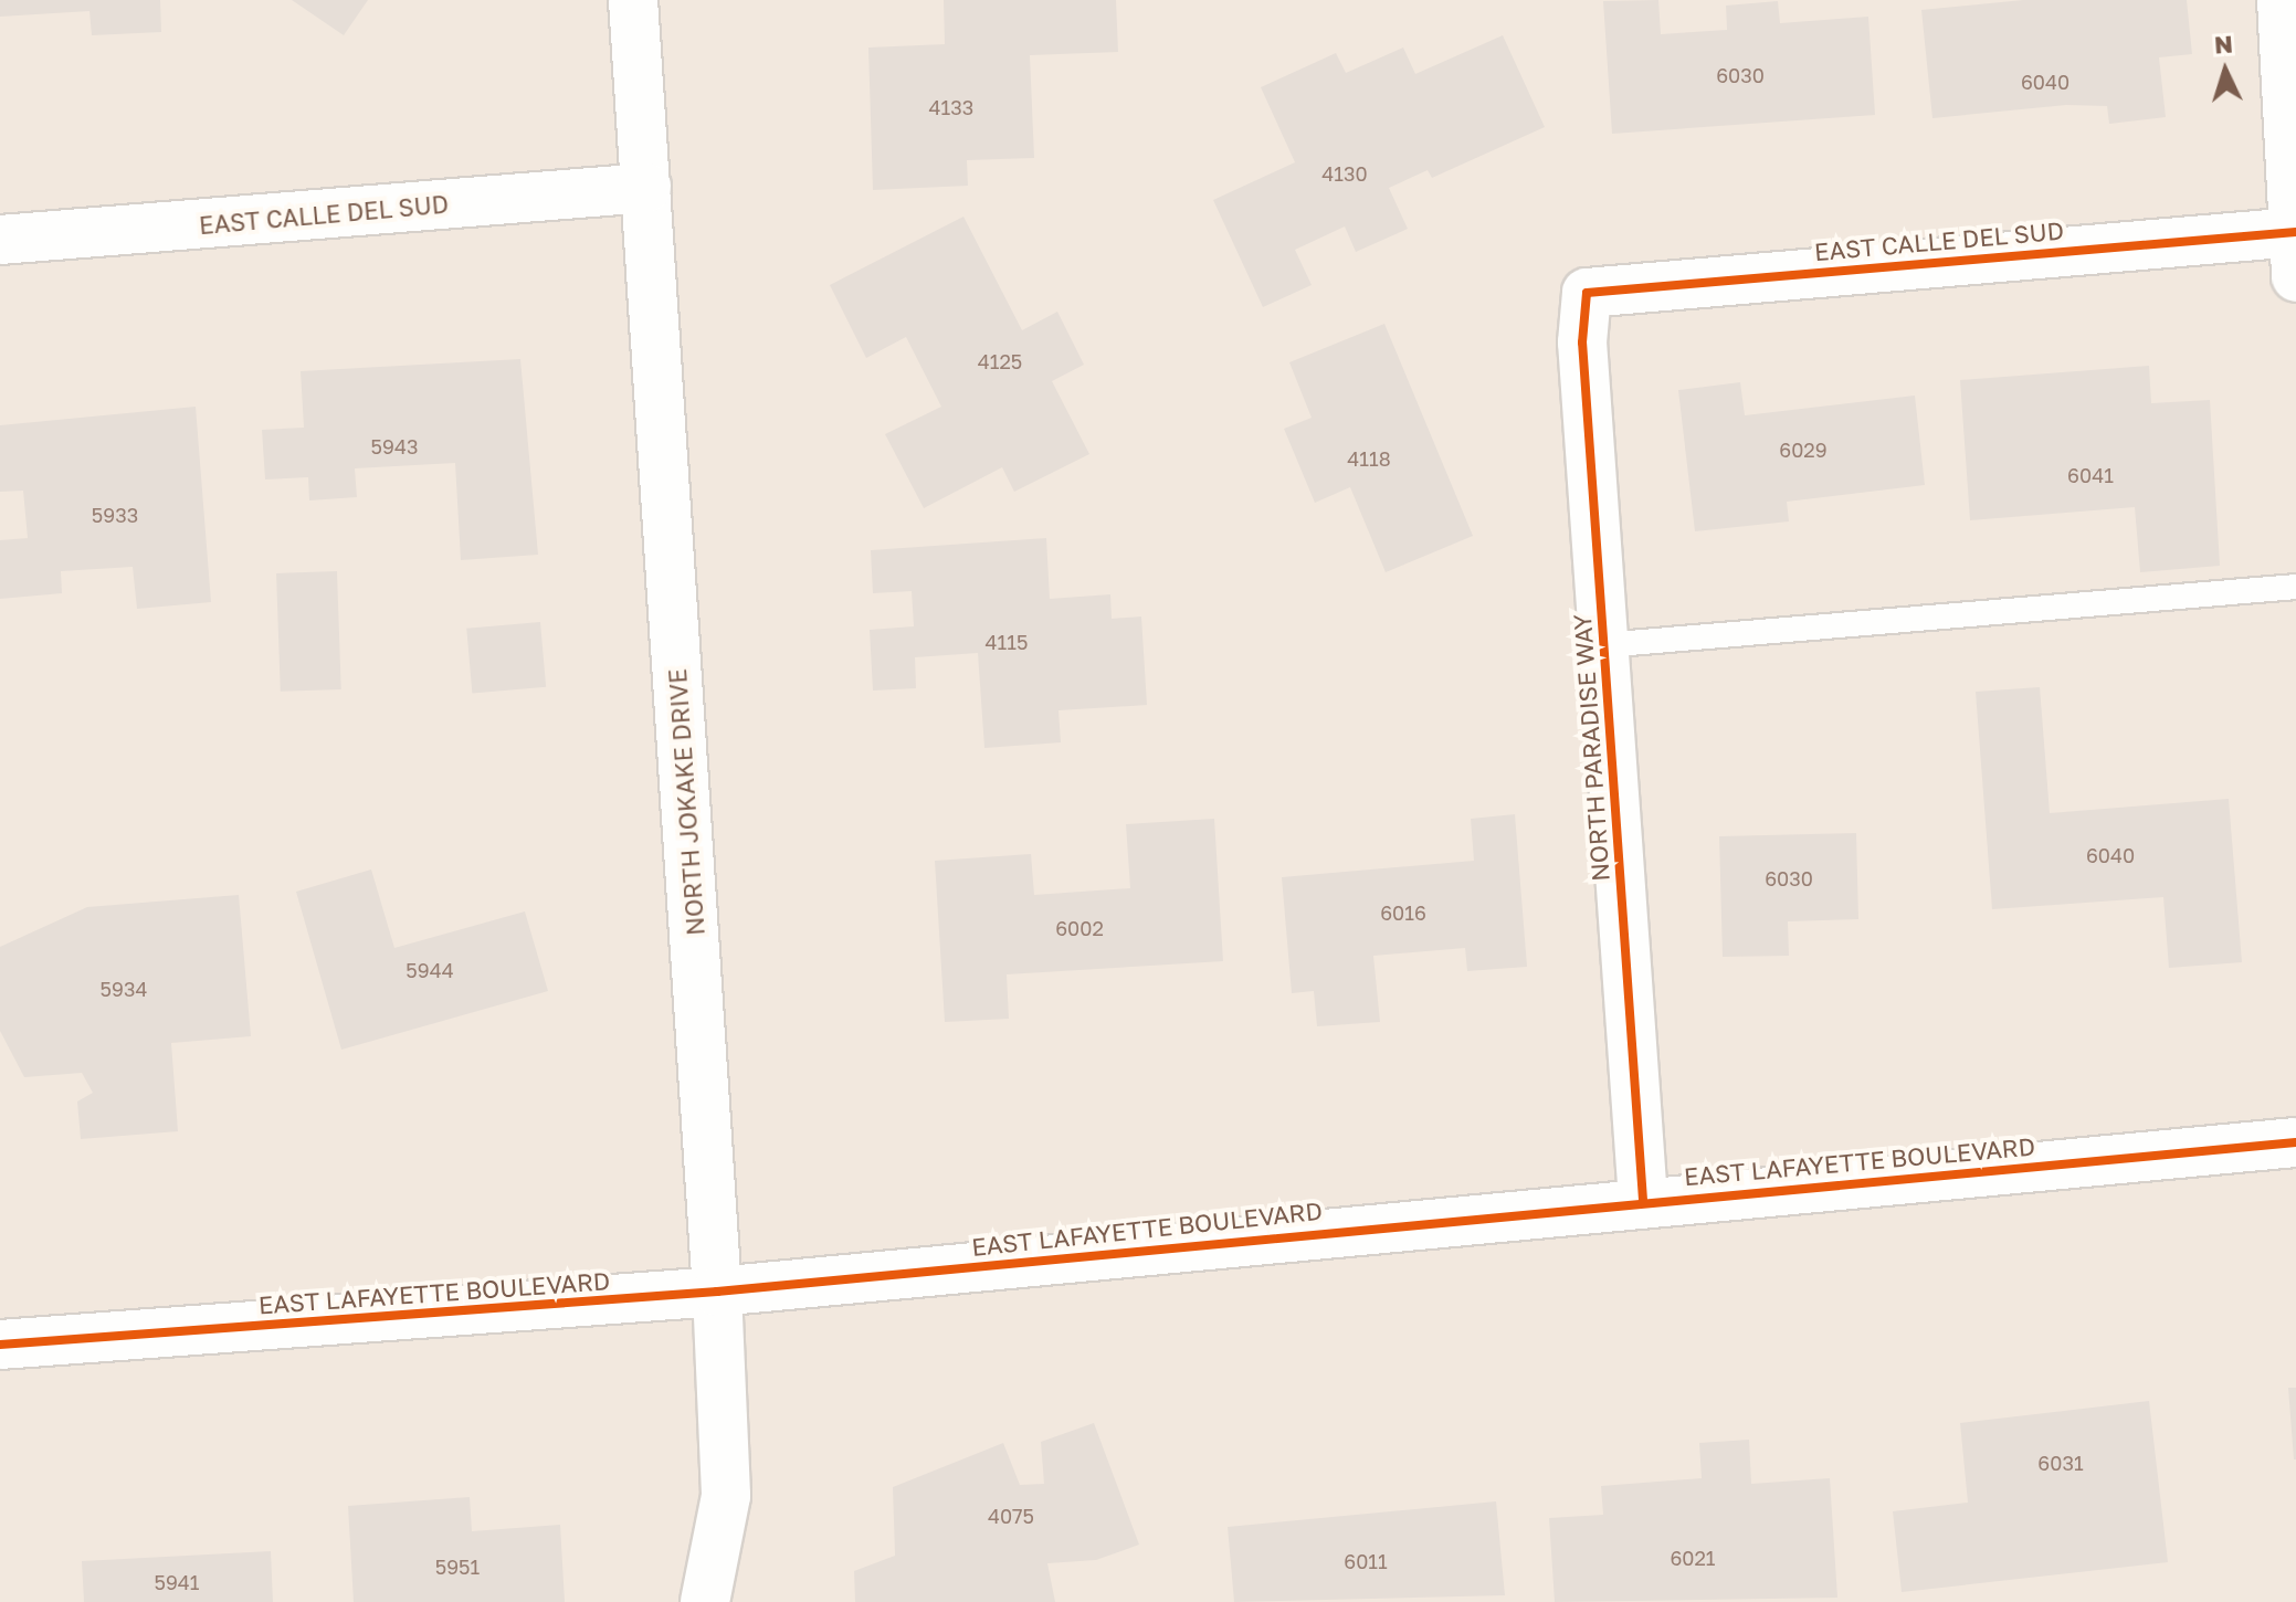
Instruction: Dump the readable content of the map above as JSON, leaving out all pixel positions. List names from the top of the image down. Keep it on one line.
{"streets":{"street":["EAST CALLE DEL SUD","NORTH PARADISE WAY","NORTH JOKAKE DRIVE","EAST LAFAYETTE BOULEVARD"]},"crossings":[["EAST CALLE DEL SUD","NORTH PARADISE WAY"],["EAST CALLE DEL SUD","NORTH JOKAKE DRIVE"],["NORTH PARADISE WAY","EAST LAFAYETTE BOULEVARD"],["NORTH JOKAKE DRIVE","EAST LAFAYETTE BOULEVARD"]],"house_numbers":["6030","6040","4133","4130","4125","5943","6029","4118","6041","5933","4115","6040","6030","6016","6002","5944","5934","6031","4075","6021","6011","5951","5941"],"north":"top"}
